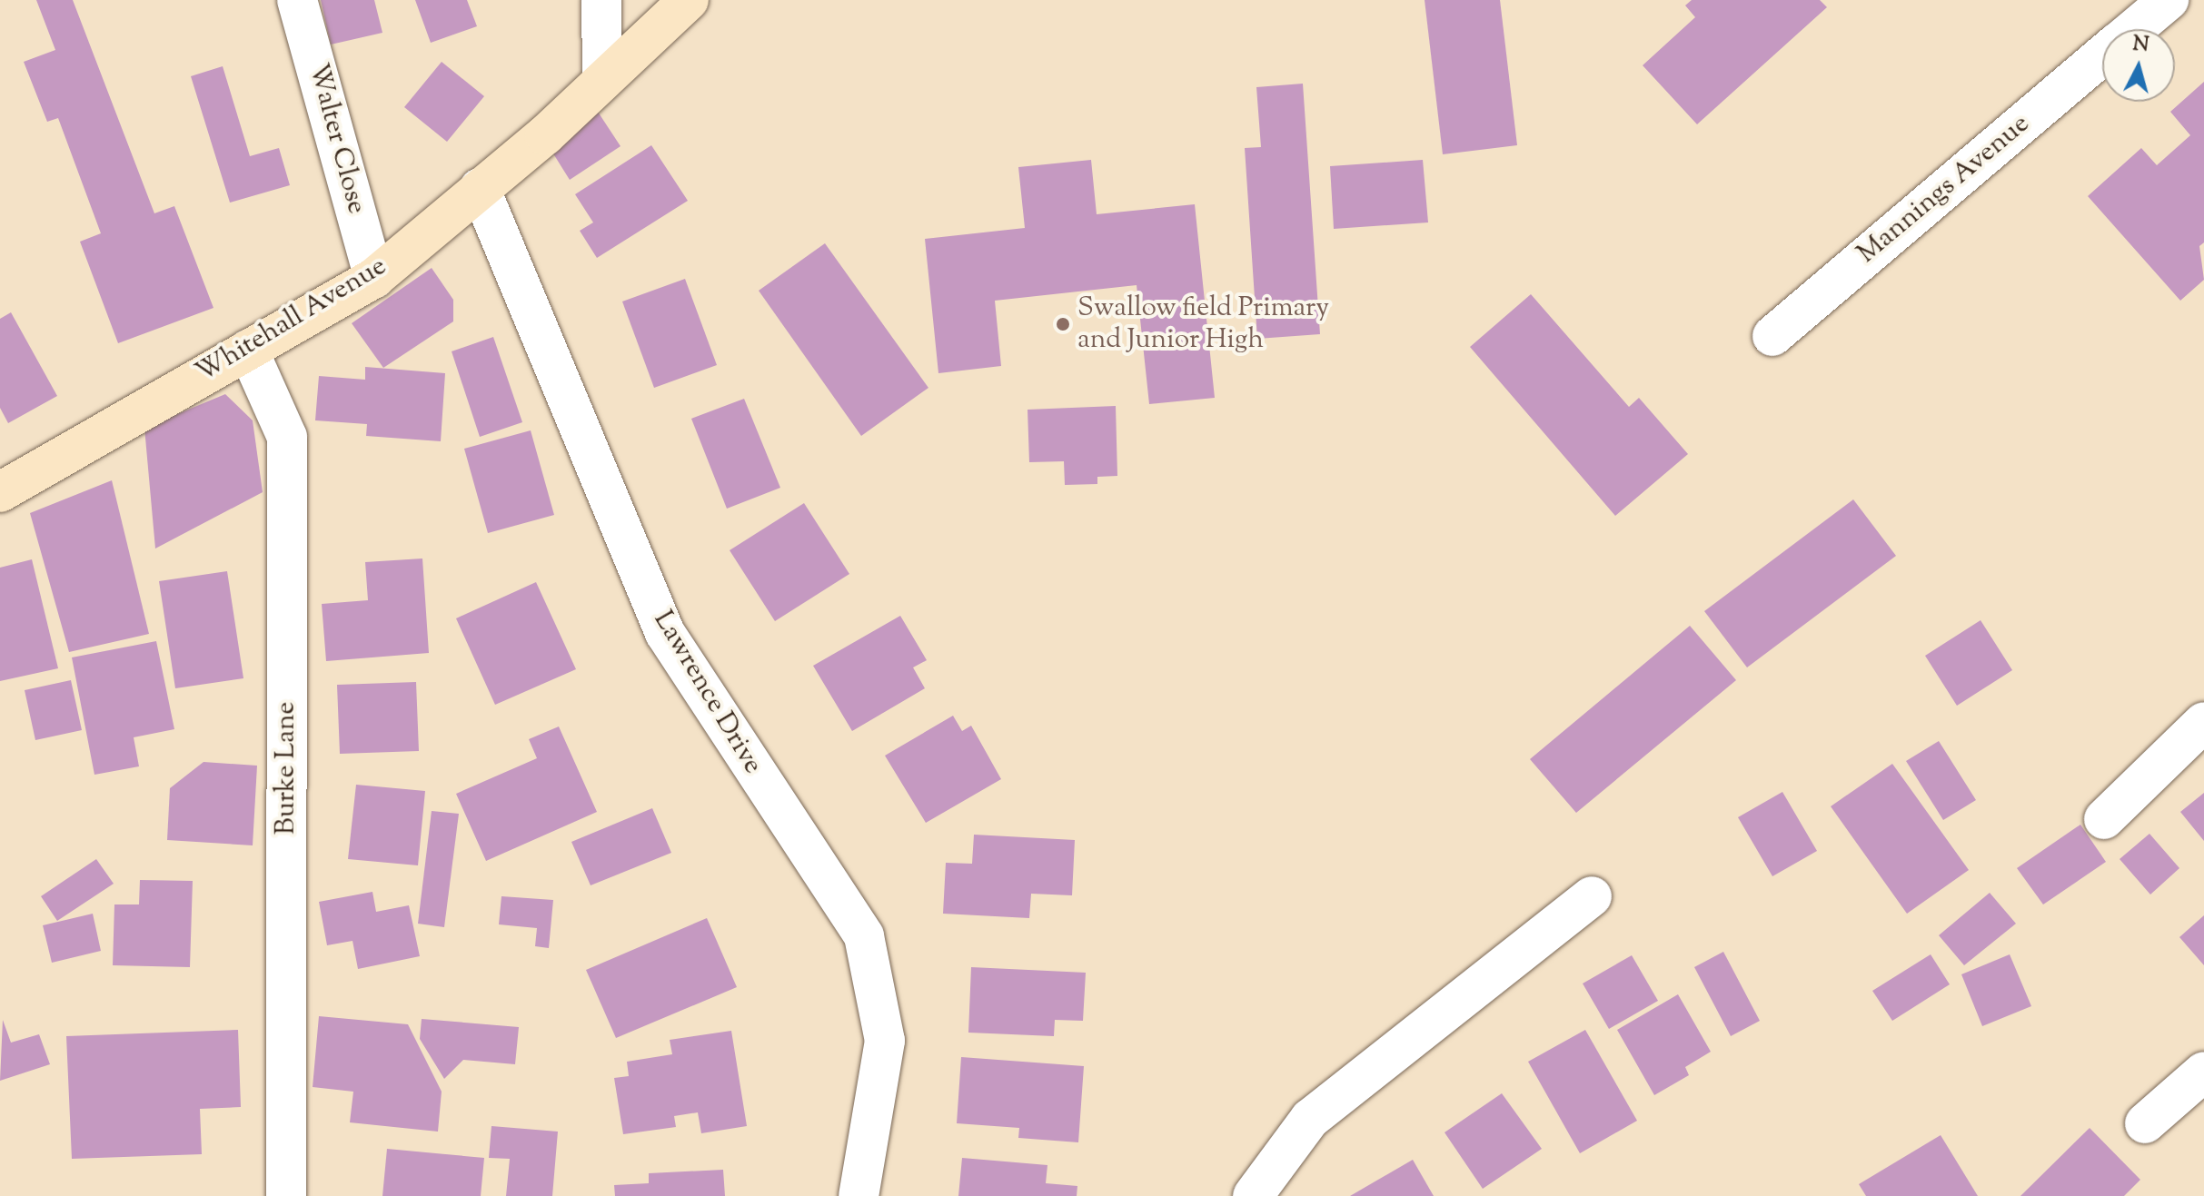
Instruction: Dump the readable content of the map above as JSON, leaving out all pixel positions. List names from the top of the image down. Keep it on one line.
{"streets":{"street":["Walter Close","Mannings Avenue","Whitehall Avenue","Lawrence Drive","Burke Lane"]},"crossings":[["Walter Close","Whitehall Avenue"],["Whitehall Avenue","Lawrence Drive"],["Whitehall Avenue","Burke Lane"]],"places":["Swallow field Primary and Junior High"],"north":"top"}
